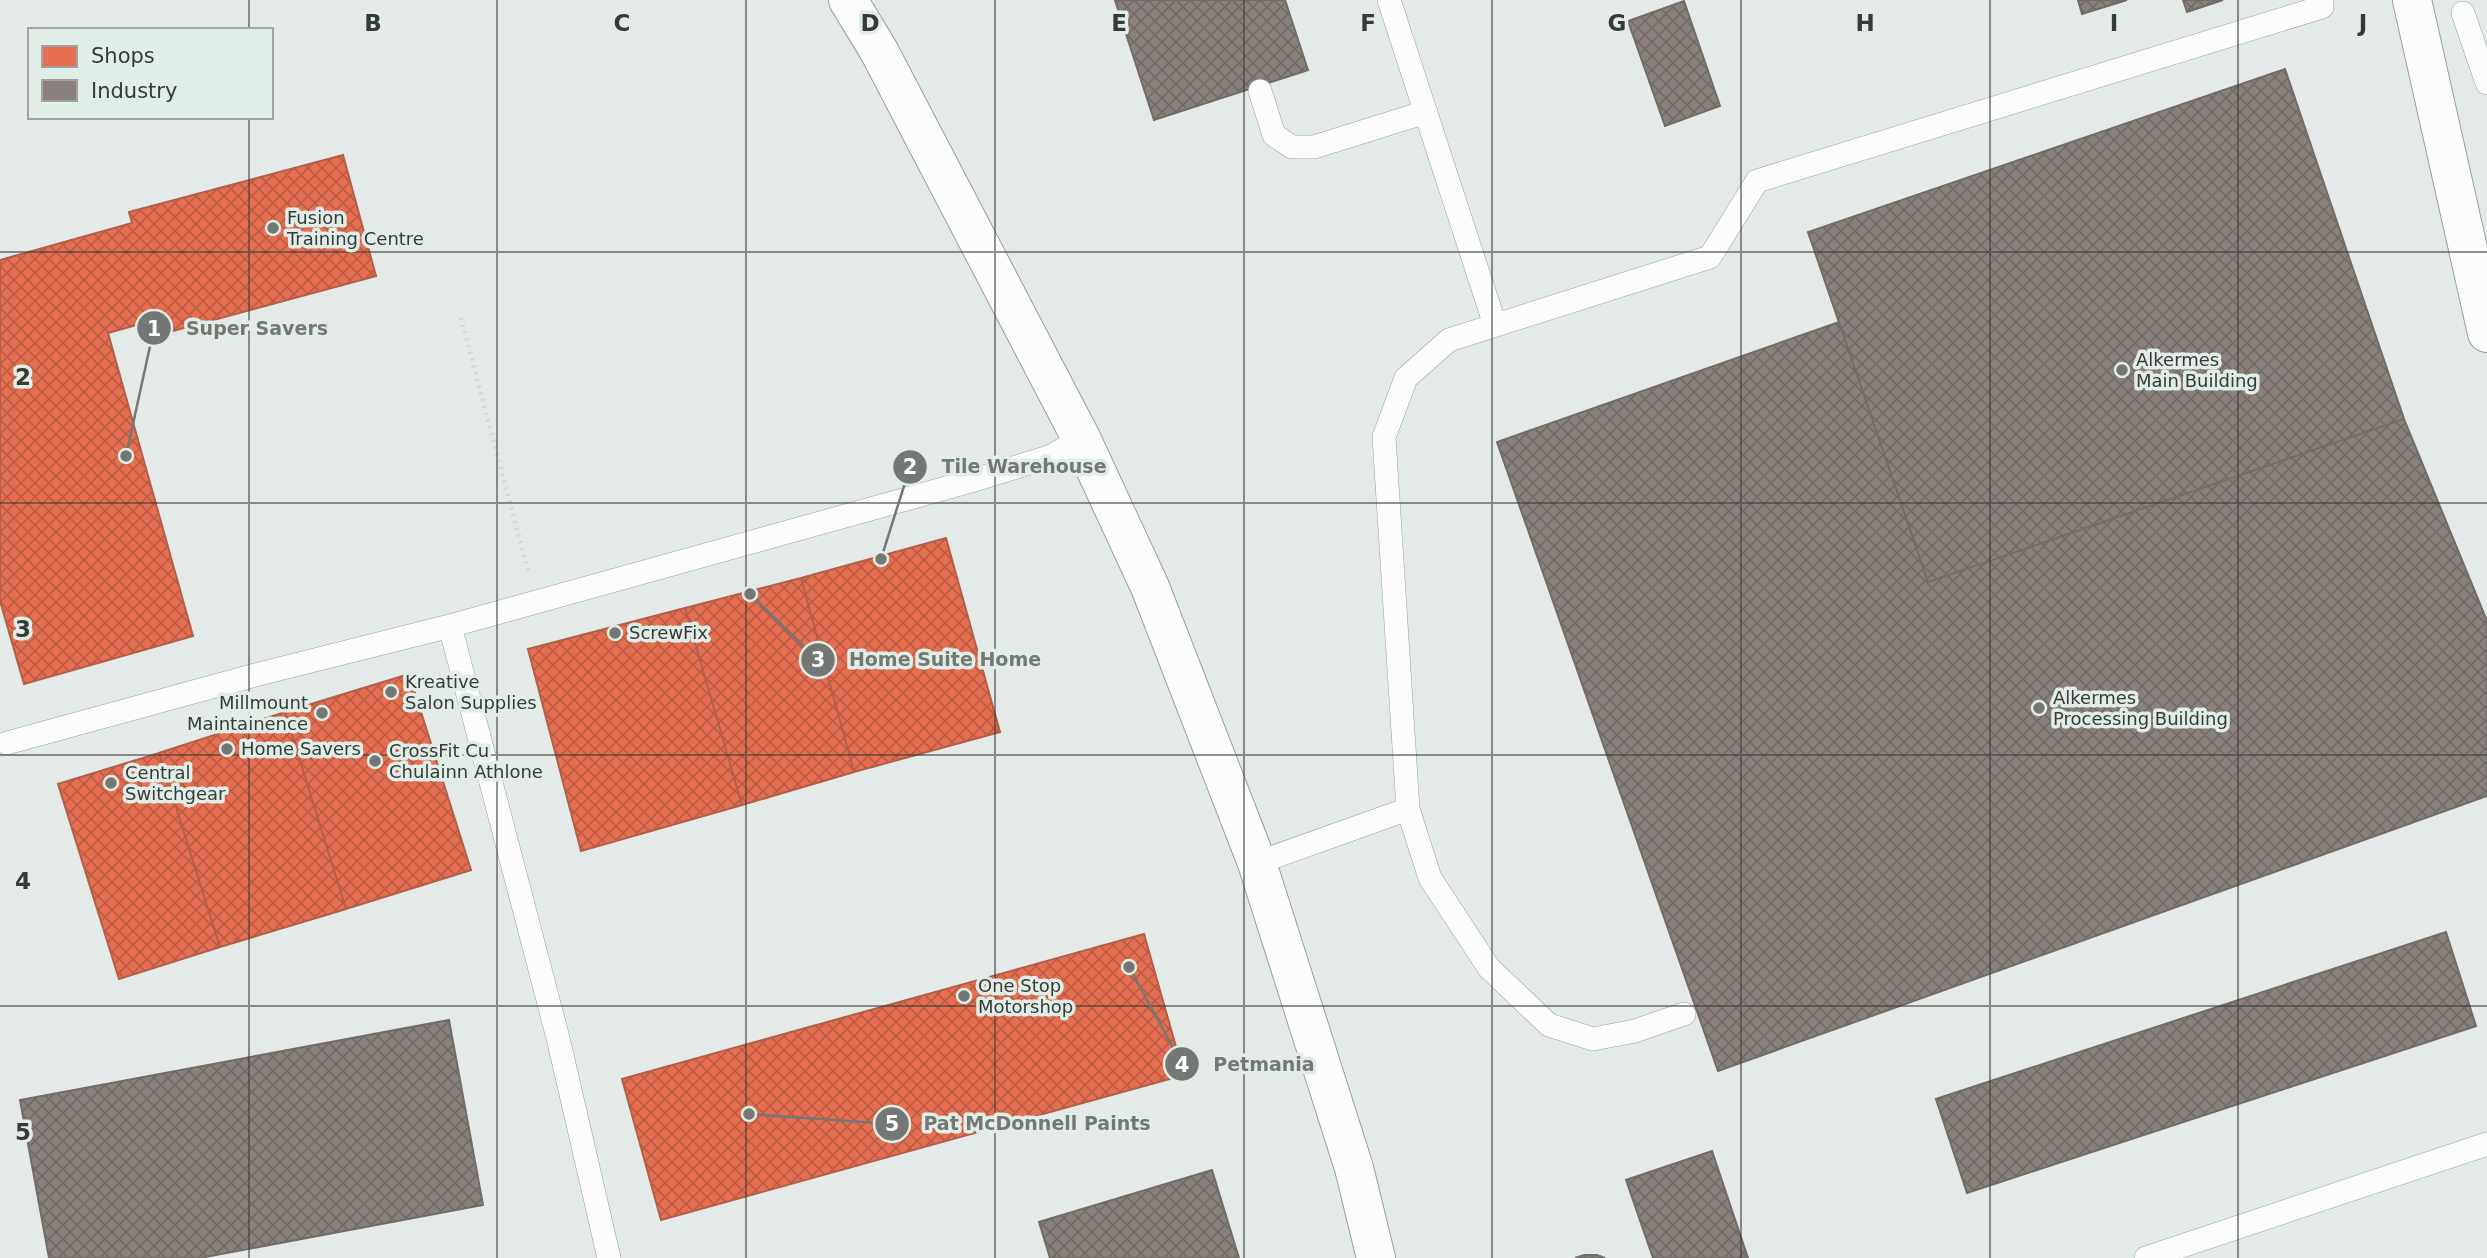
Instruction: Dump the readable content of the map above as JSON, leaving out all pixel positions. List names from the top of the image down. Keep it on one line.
{"places":["Fusion Training Centre","Alkermes Main Building","Super Savers","Tile Warehouse","Home Suite Home","ScrewFix","Kreative Salon Supplies","Alkermes Processing Building","Millmount Maintainence","Home Savers","CrossFit Cu Chulainn Athlone","Central Switchgear","Petmania","One Stop Motorshop","Pat McDonnell Paints"],"legend":["Shops","Industry"],"grid":{"columns":["B","C","D","E","F","G","H","I","J"],"rows":["2","3","4","5"]}}
